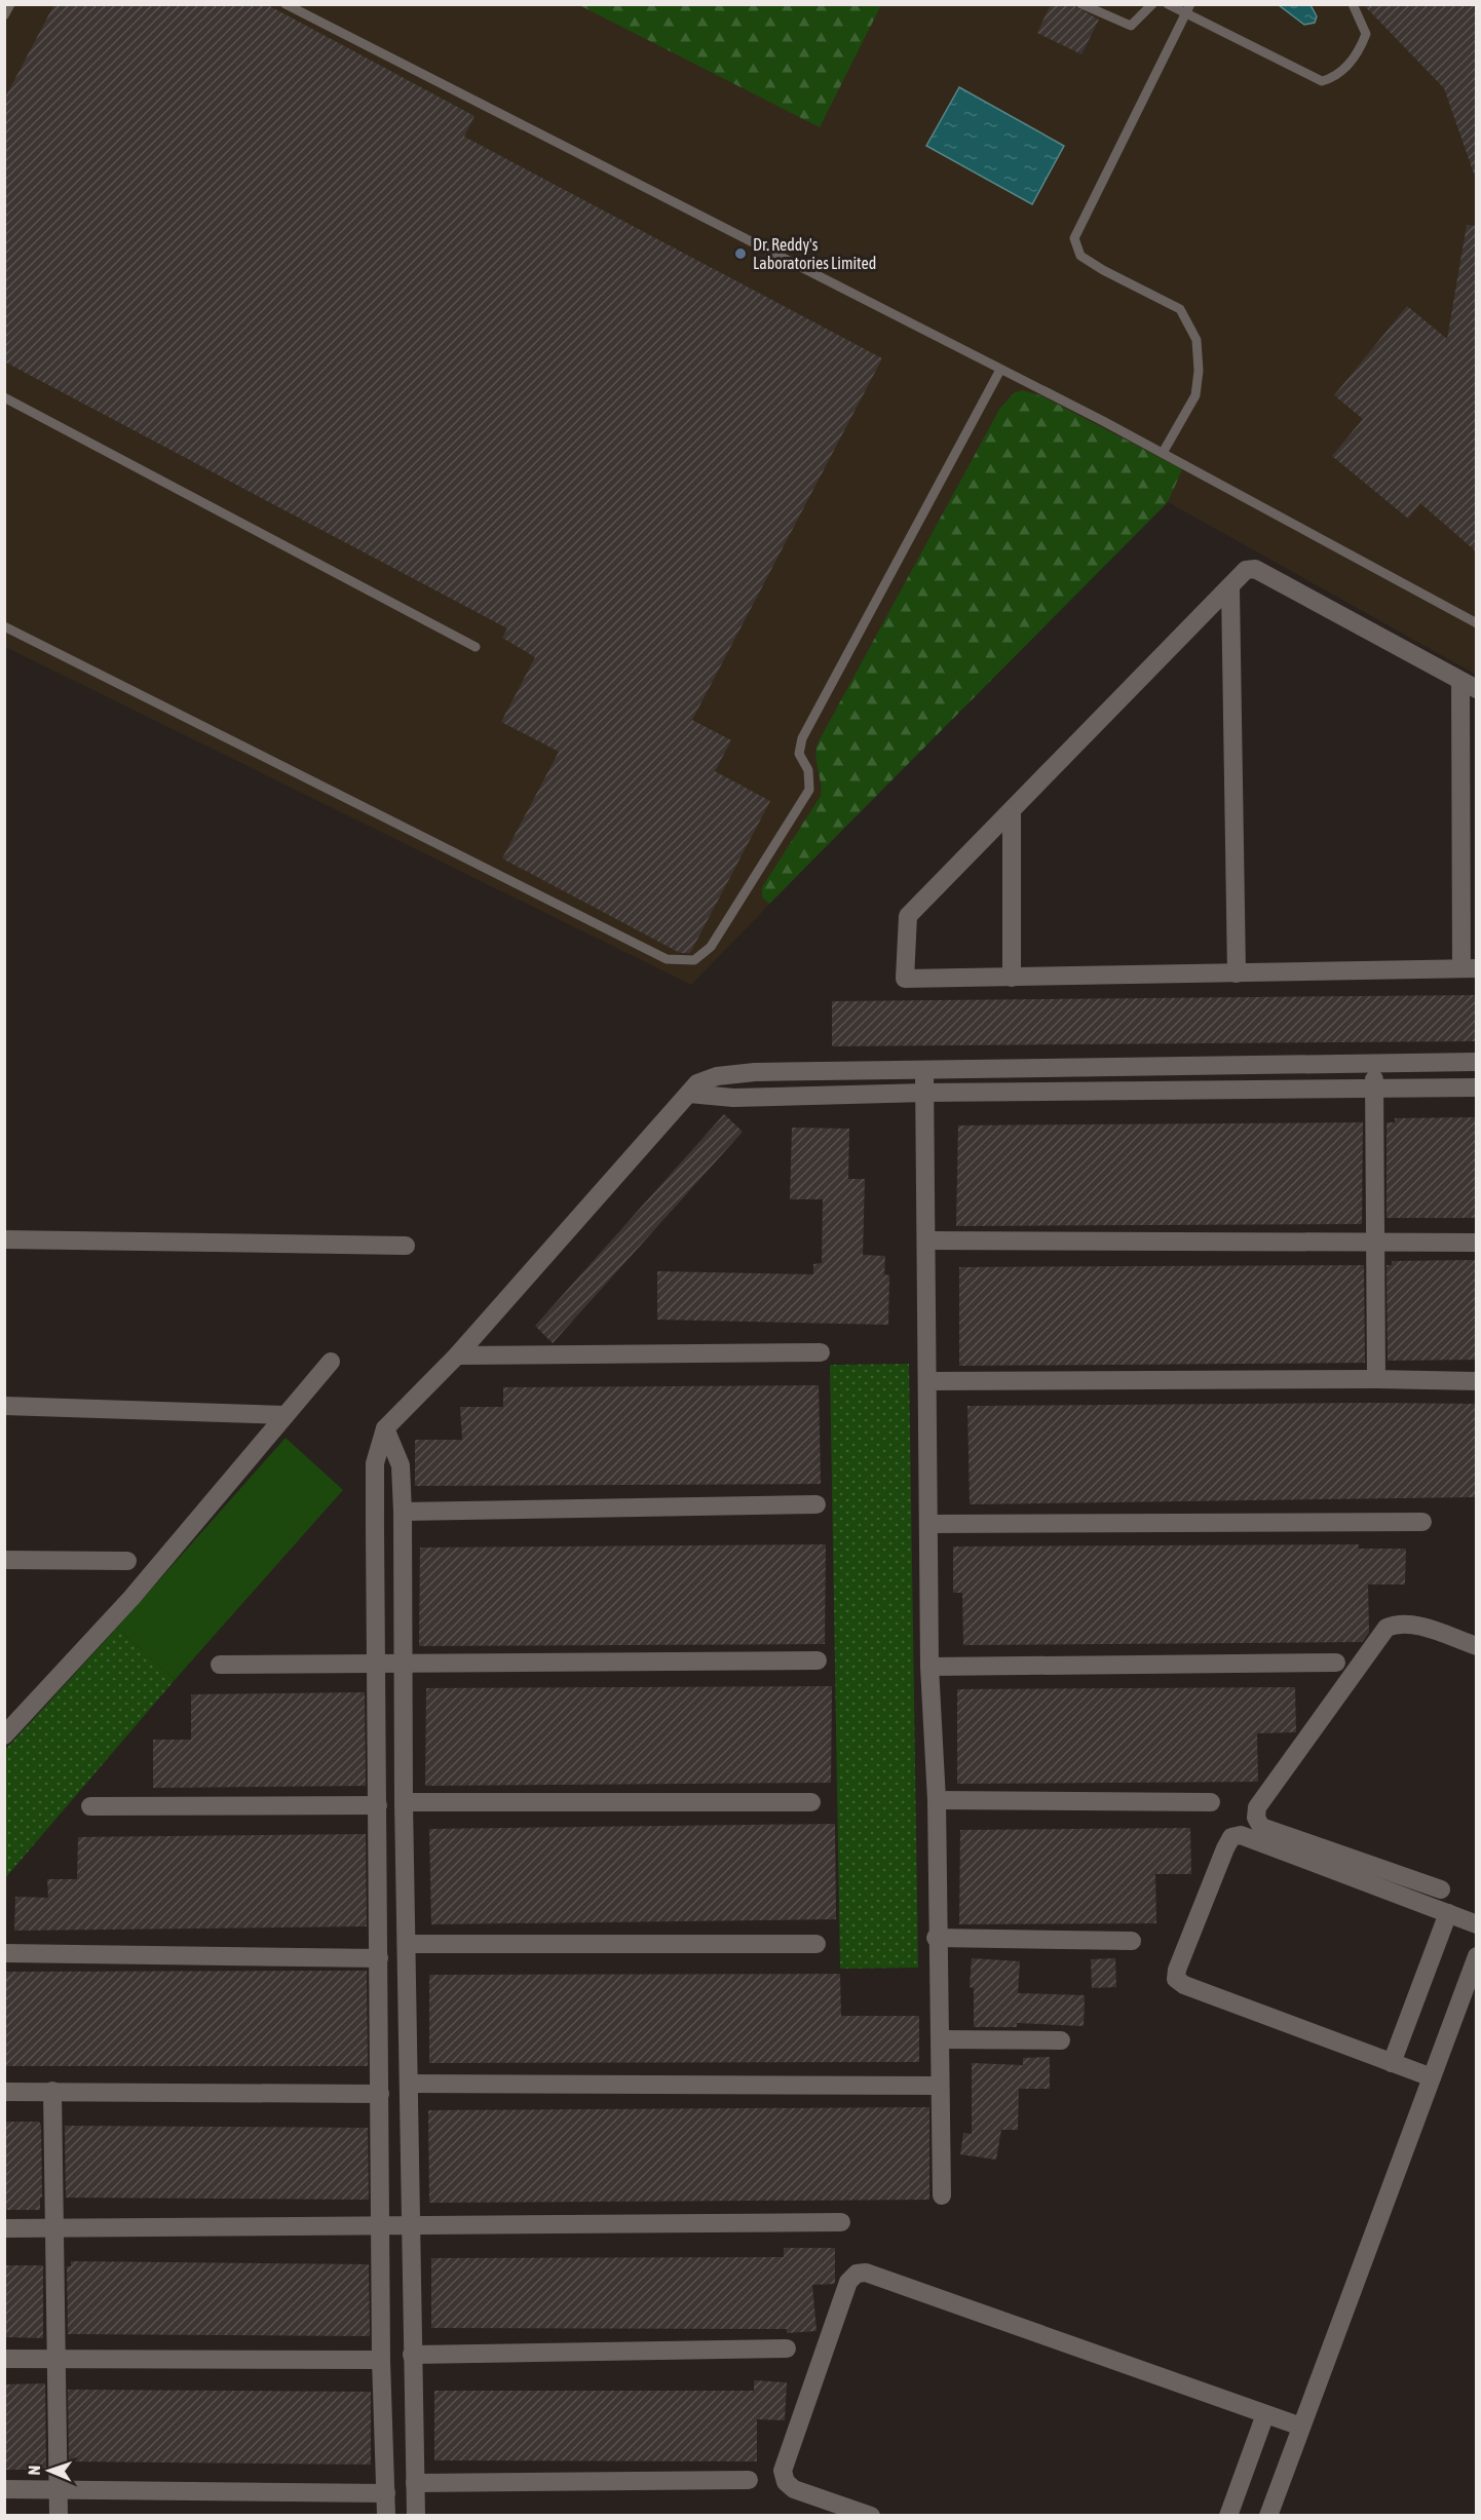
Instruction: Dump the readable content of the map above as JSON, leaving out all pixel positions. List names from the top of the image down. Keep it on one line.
{"places":["Dr. Reddy's Laboratories Limited"],"north":"left"}
